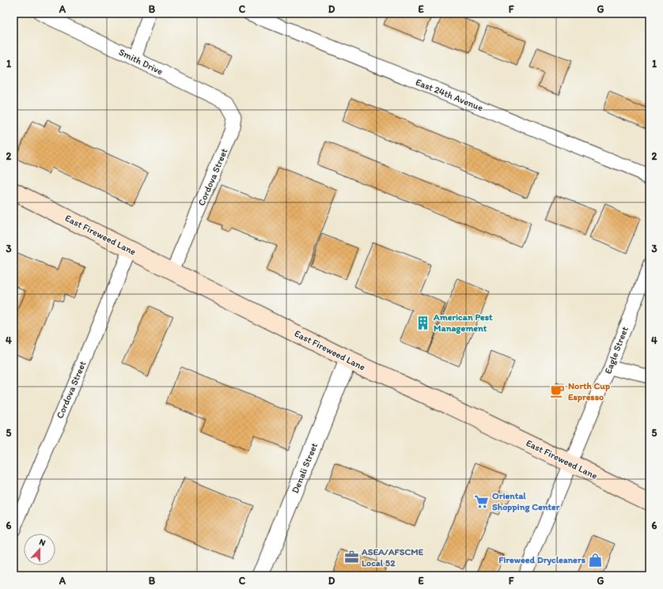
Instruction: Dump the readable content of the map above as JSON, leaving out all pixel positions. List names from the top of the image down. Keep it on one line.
{"streets":{"main road":["East Fireweed Lane"],"street":["Smith Drive","East 24th Avenue","Cordova Street","Eagle Street","Denali Street"]},"crossings":[["Smith Drive","Cordova Street"],["Cordova Street","East Fireweed Lane"],["East Fireweed Lane","Eagle Street"],["East Fireweed Lane","Denali Street"]],"places":{"building":["American Pest Management"],"cafe":["North Cup Espresso"],"supermarket":["Oriental Shopping Center"],"office":["ASEA/AFSCME Local 52"],"shop":["Fireweed Drycleaners"]},"north":"top","grid":{"columns":["A","B","C","D","E","F","G"],"rows":["1","2","3","4","5","6"]}}
